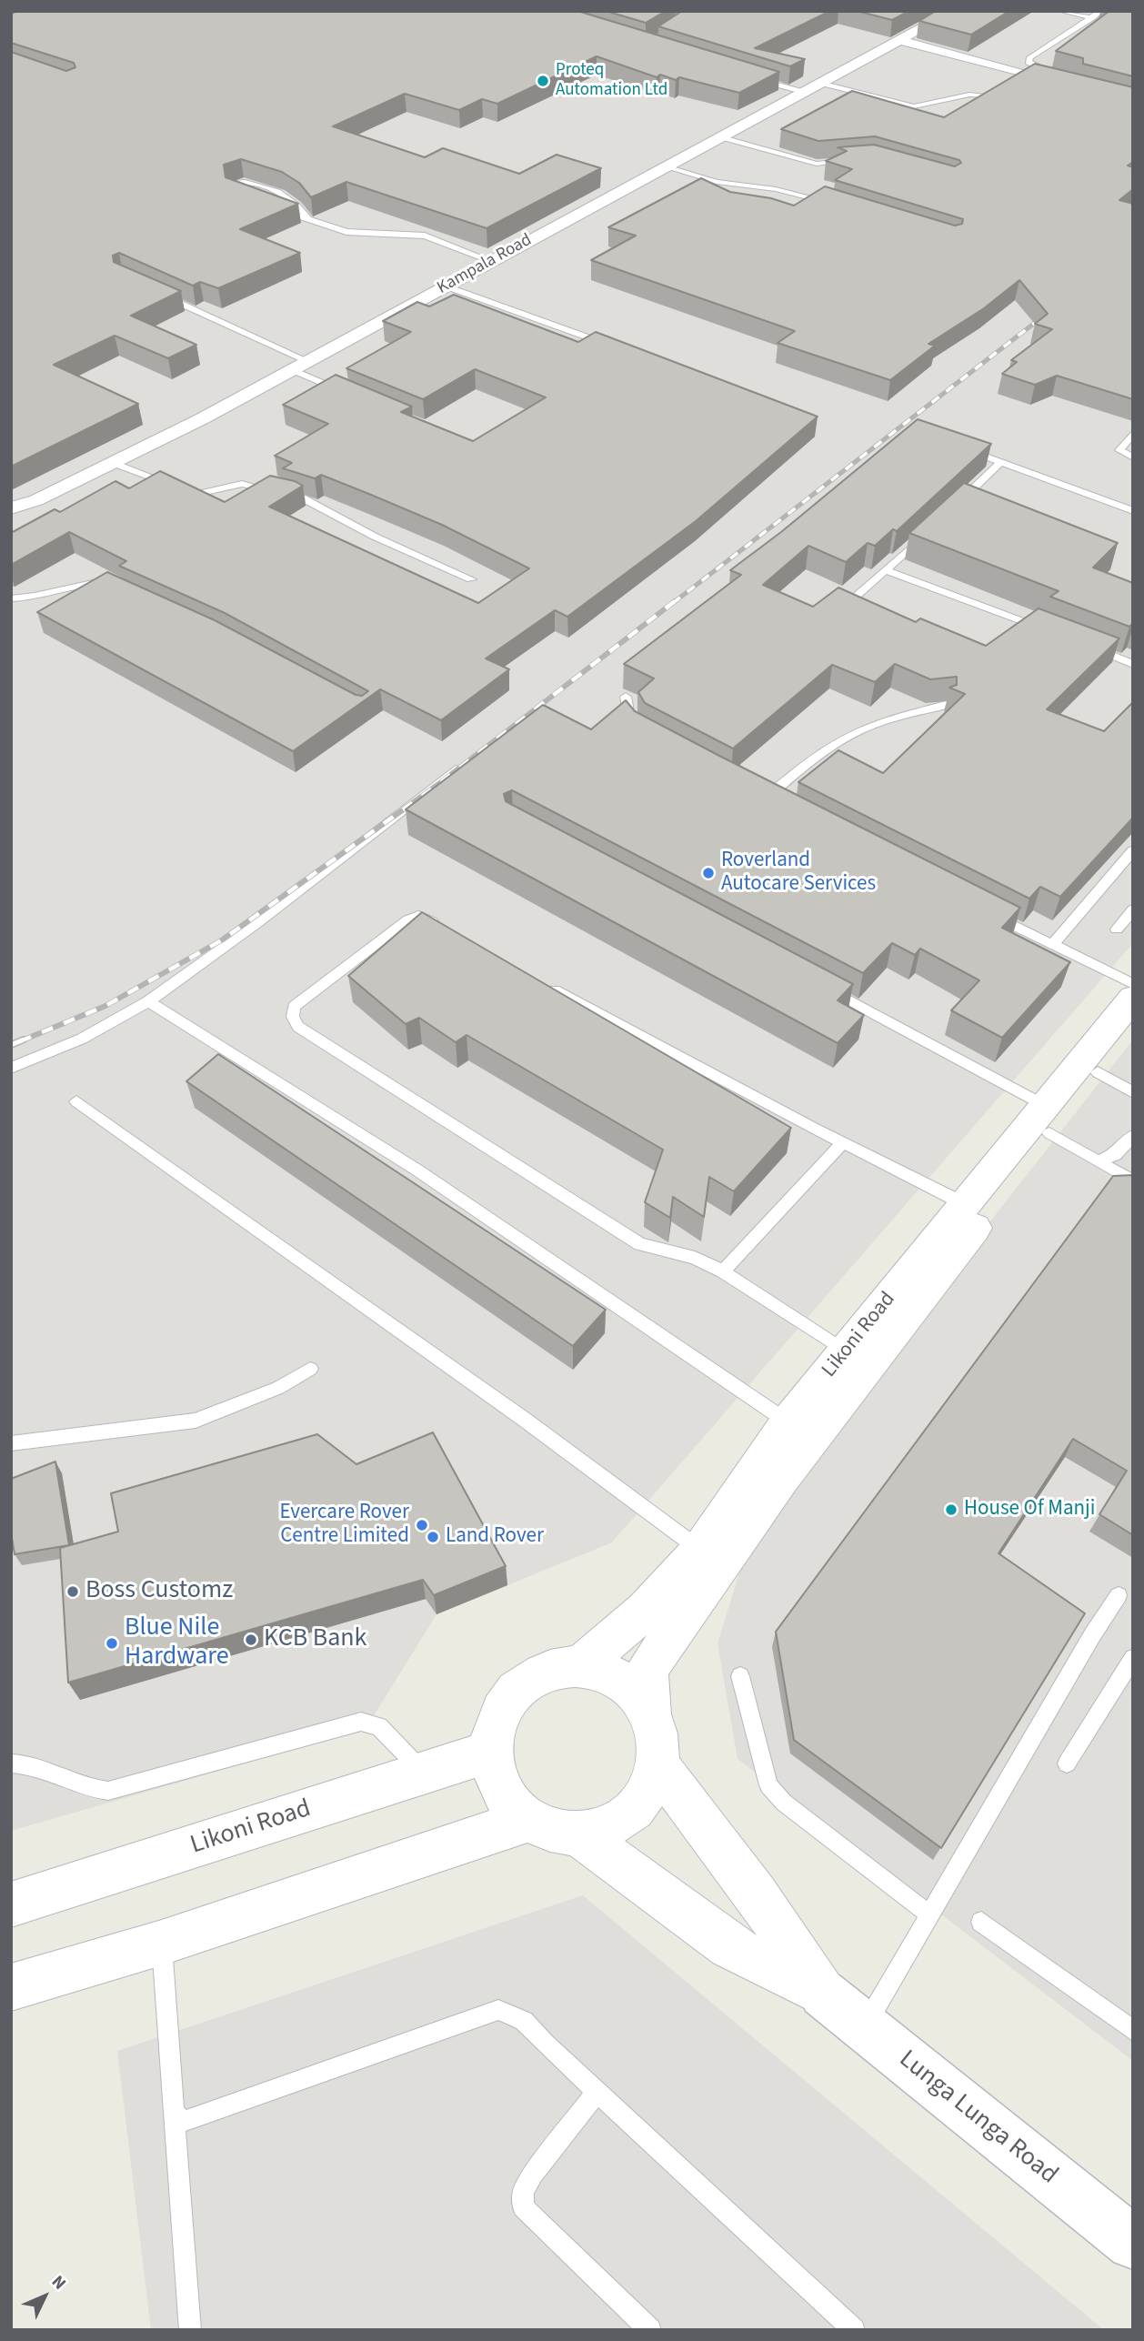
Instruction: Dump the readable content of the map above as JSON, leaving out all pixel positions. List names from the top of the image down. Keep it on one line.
{"streets":{"main road":["Lunga Lunga Road"],"street":["Kampala Road","Likoni Road"]},"crossings":[["Likoni Road","Lunga Lunga Road"]],"places":["Proteq Automation Ltd","Roverland Autocare Services","House Of Manji","Evercare Rover Centre Limited","Land Rover","Boss Customz","KCB Bank","Blue Nile Hardware"],"north":"top right"}
